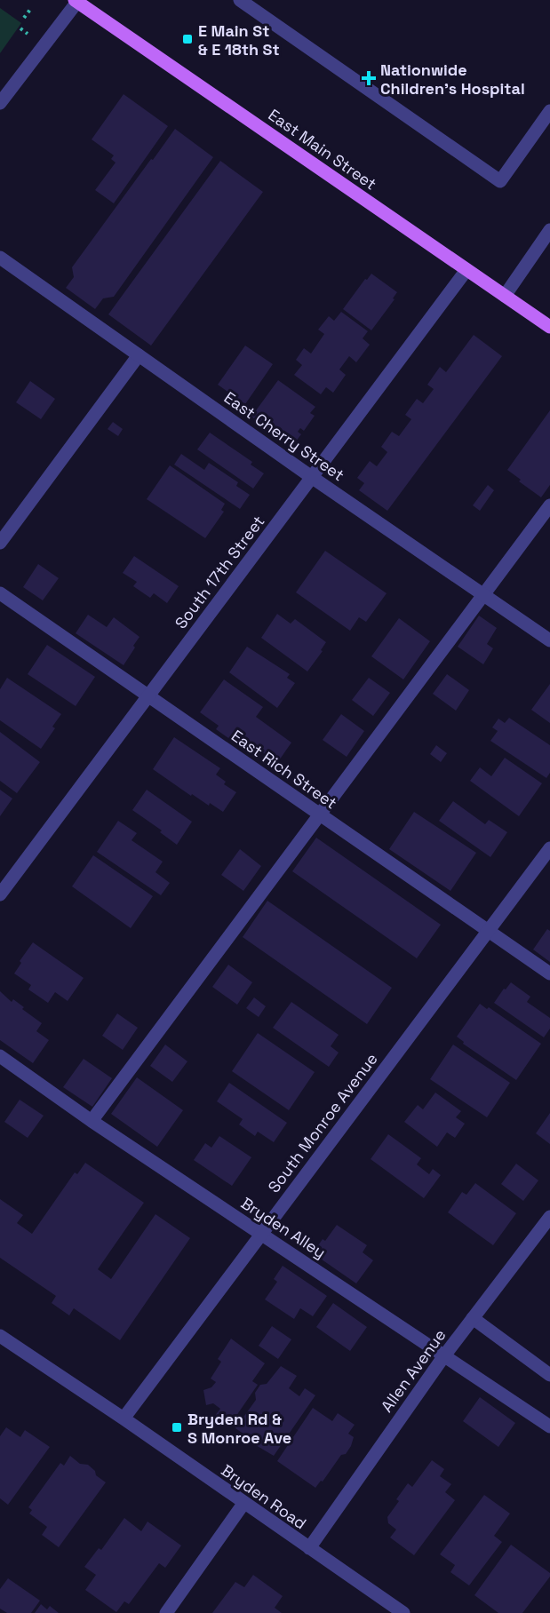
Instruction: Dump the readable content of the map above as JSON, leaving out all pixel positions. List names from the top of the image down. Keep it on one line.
{"streets":{"main road":["East Main Street"],"street":["East Cherry Street","South 17th Street","East Rich Street","South Monroe Avenue","Bryden Alley","Allen Avenue","Bryden Road"]},"crossings":[["East Main Street","South 17th Street"],["East Cherry Street","South 17th Street"],["South 17th Street","East Rich Street"],["East Rich Street","South Monroe Avenue"],["South Monroe Avenue","Bryden Alley"],["South Monroe Avenue","Bryden Road"],["Bryden Alley","Allen Avenue"],["Allen Avenue","Bryden Road"]],"places":{"transit":["E Main St & E 18th St","Bryden Rd & S Monroe Ave"],"health":["Nationwide Children's Hospital"]}}
